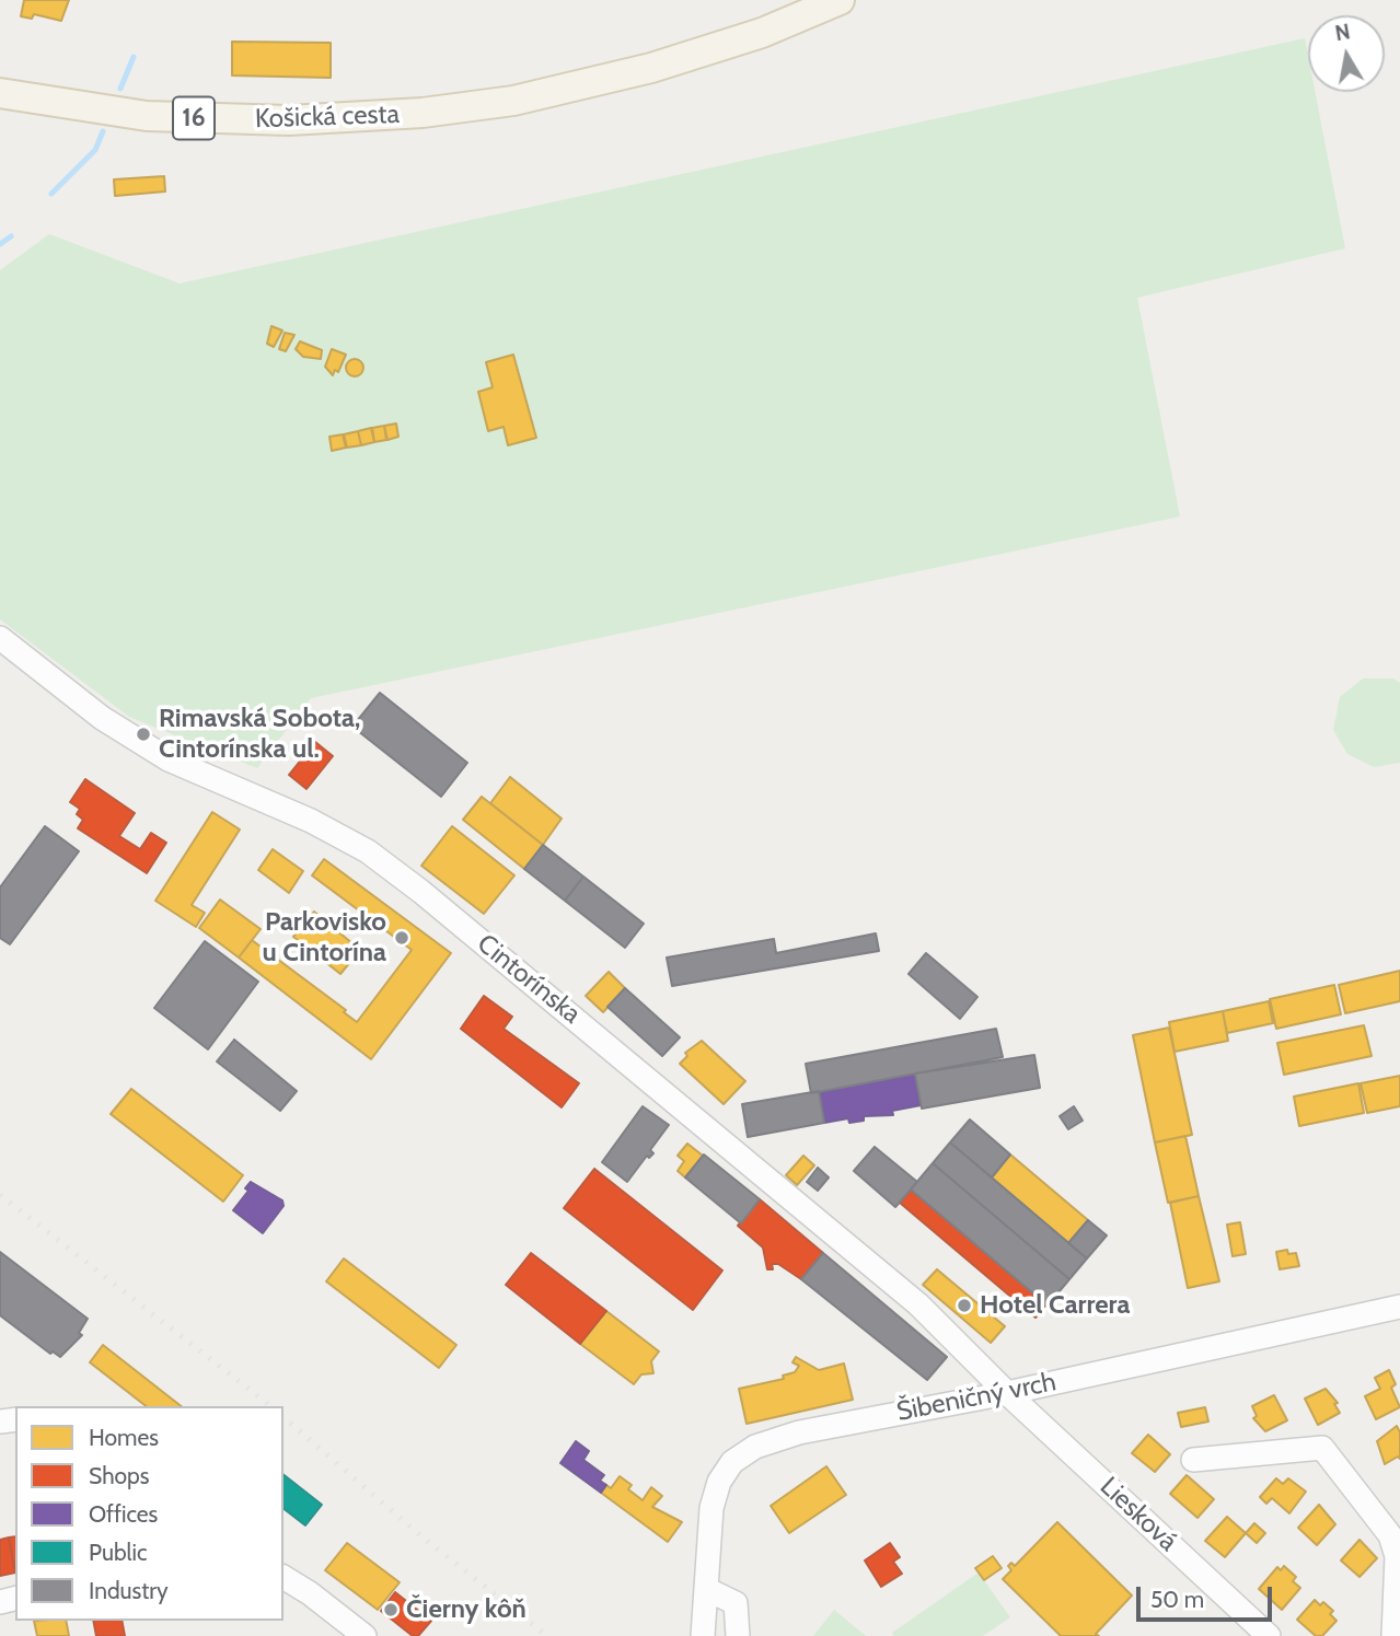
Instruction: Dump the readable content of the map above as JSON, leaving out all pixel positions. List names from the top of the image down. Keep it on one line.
{"streets":{"main road":["Košická cesta","16"],"street":["Cintorínska","Šibeničný vrch","Liesková"]},"crossings":[["Cintorínska","Šibeničný vrch"],["Cintorínska","Liesková"],["Šibeničný vrch","Liesková"]],"places":["Rimavská Sobota, Cintorínska ul.","Parkovisko u Cintorína","Hotel Carrera","Čierny kôň"],"legend":["Homes","Shops","Offices","Public","Industry"],"scale_bar":"50 m","north":"top"}
